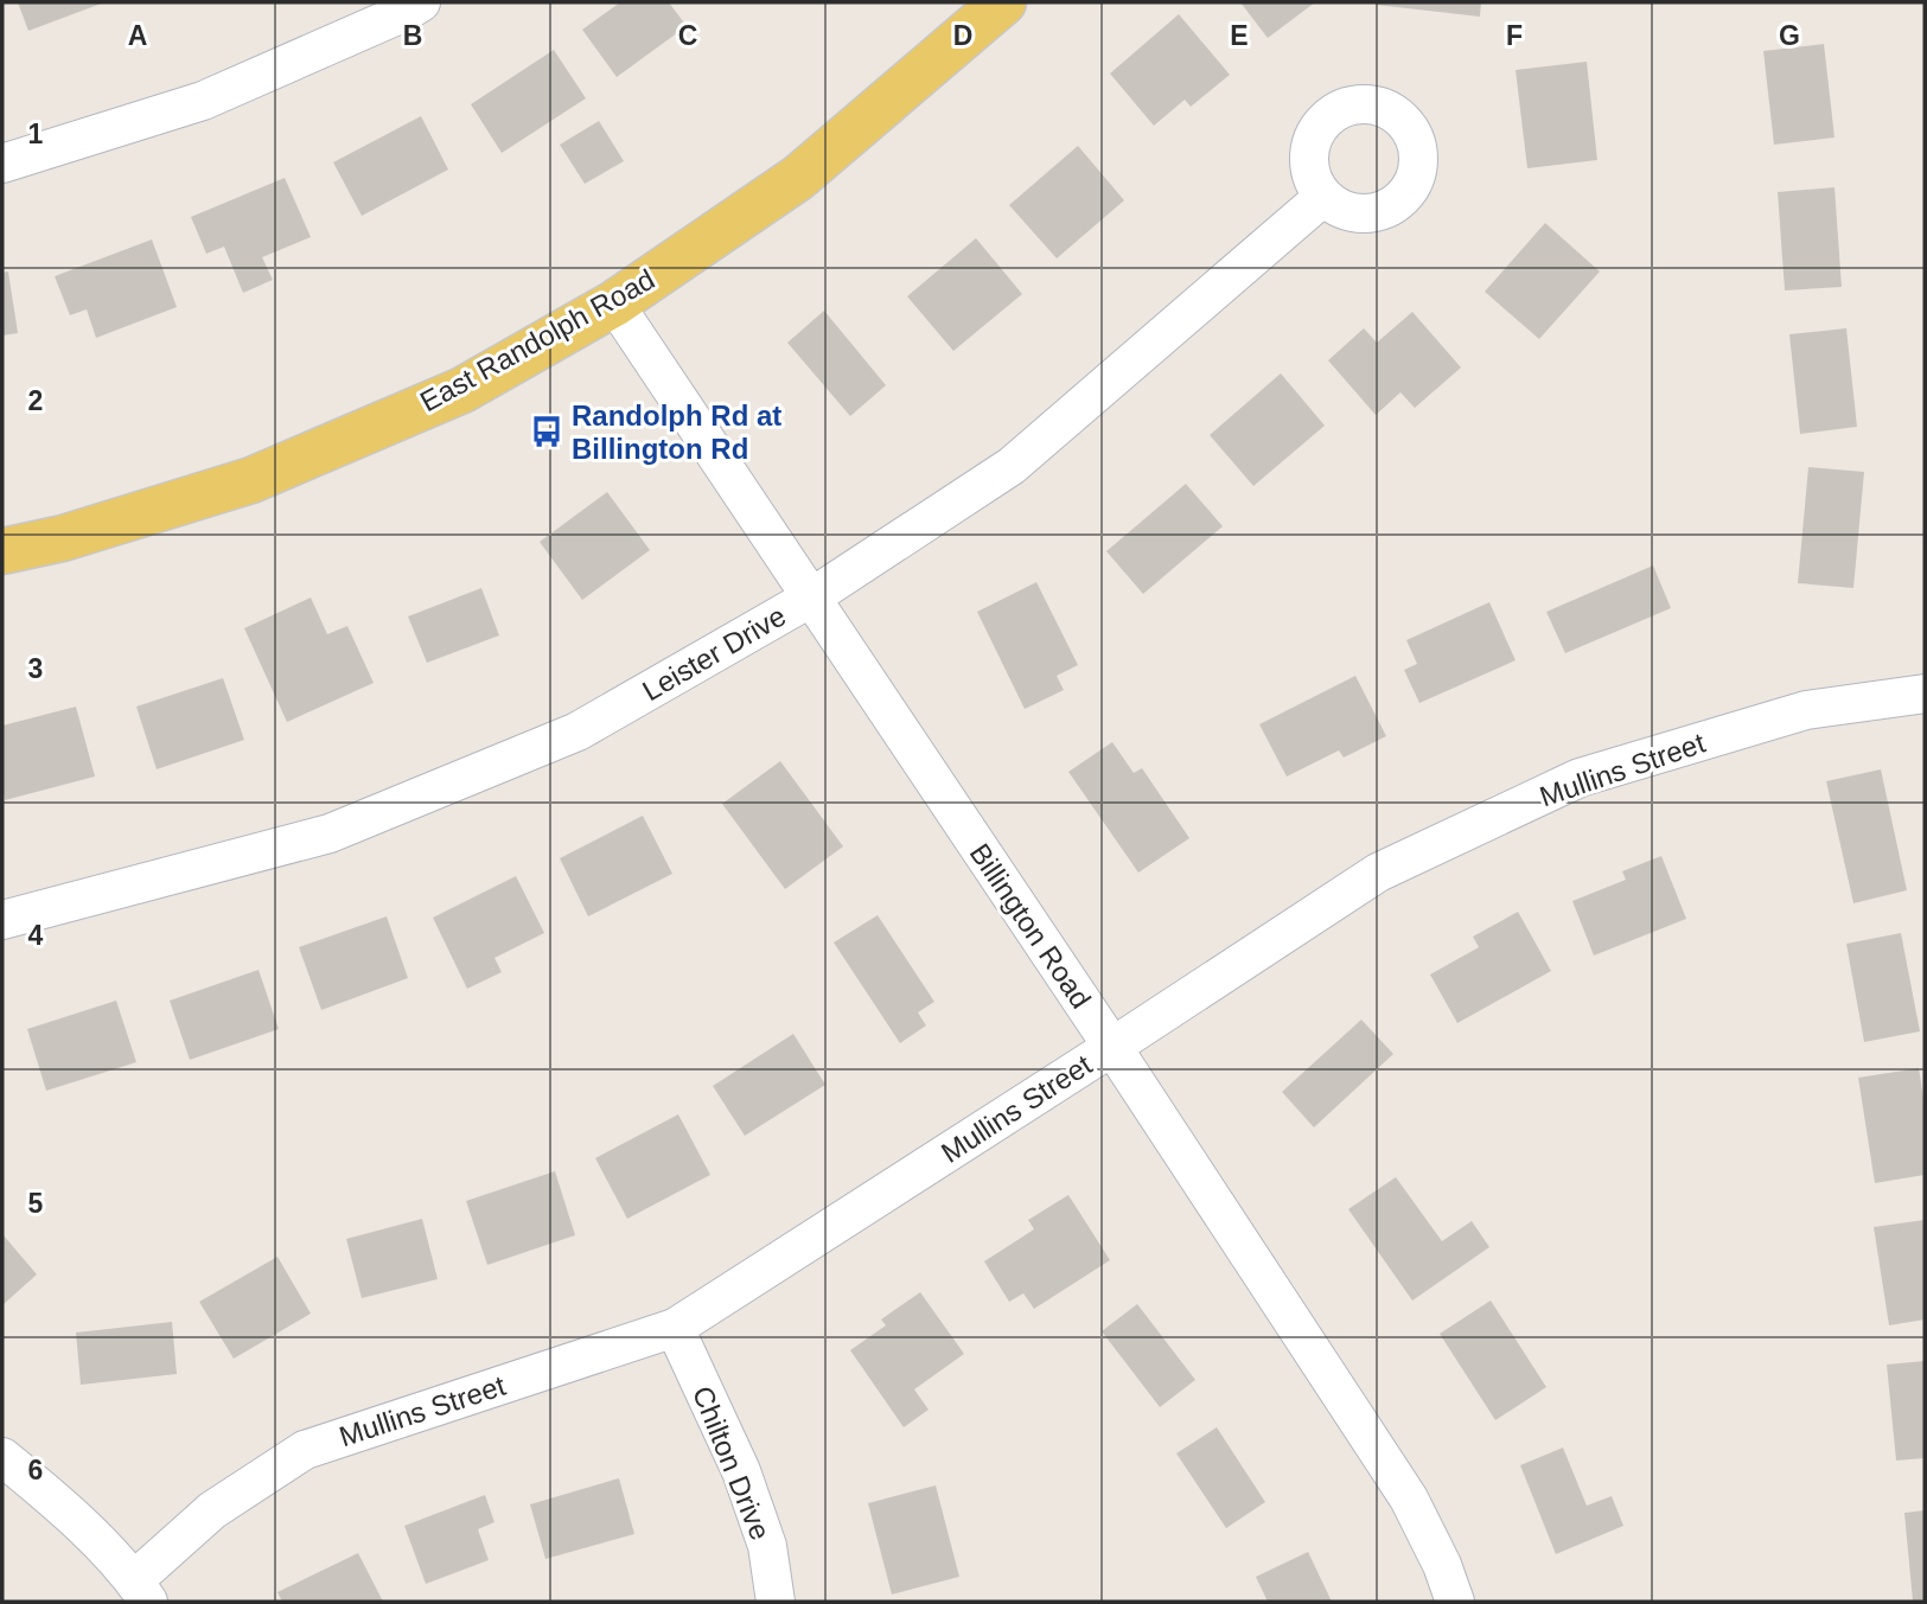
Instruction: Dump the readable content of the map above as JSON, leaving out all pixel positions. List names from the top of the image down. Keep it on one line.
{"streets":{"main road":["East Randolph Road"],"street":["Leister Drive","Mullins Street","Billington Road","Chilton Drive"]},"crossings":[["East Randolph Road","Billington Road"],["Leister Drive","Billington Road"],["Mullins Street","Billington Road"],["Mullins Street","Chilton Drive"]],"places":{"bus stop":["Randolph Rd at Billington Rd"]},"grid":{"columns":["A","B","C","D","E","F","G"],"rows":["1","2","3","4","5","6"]}}
